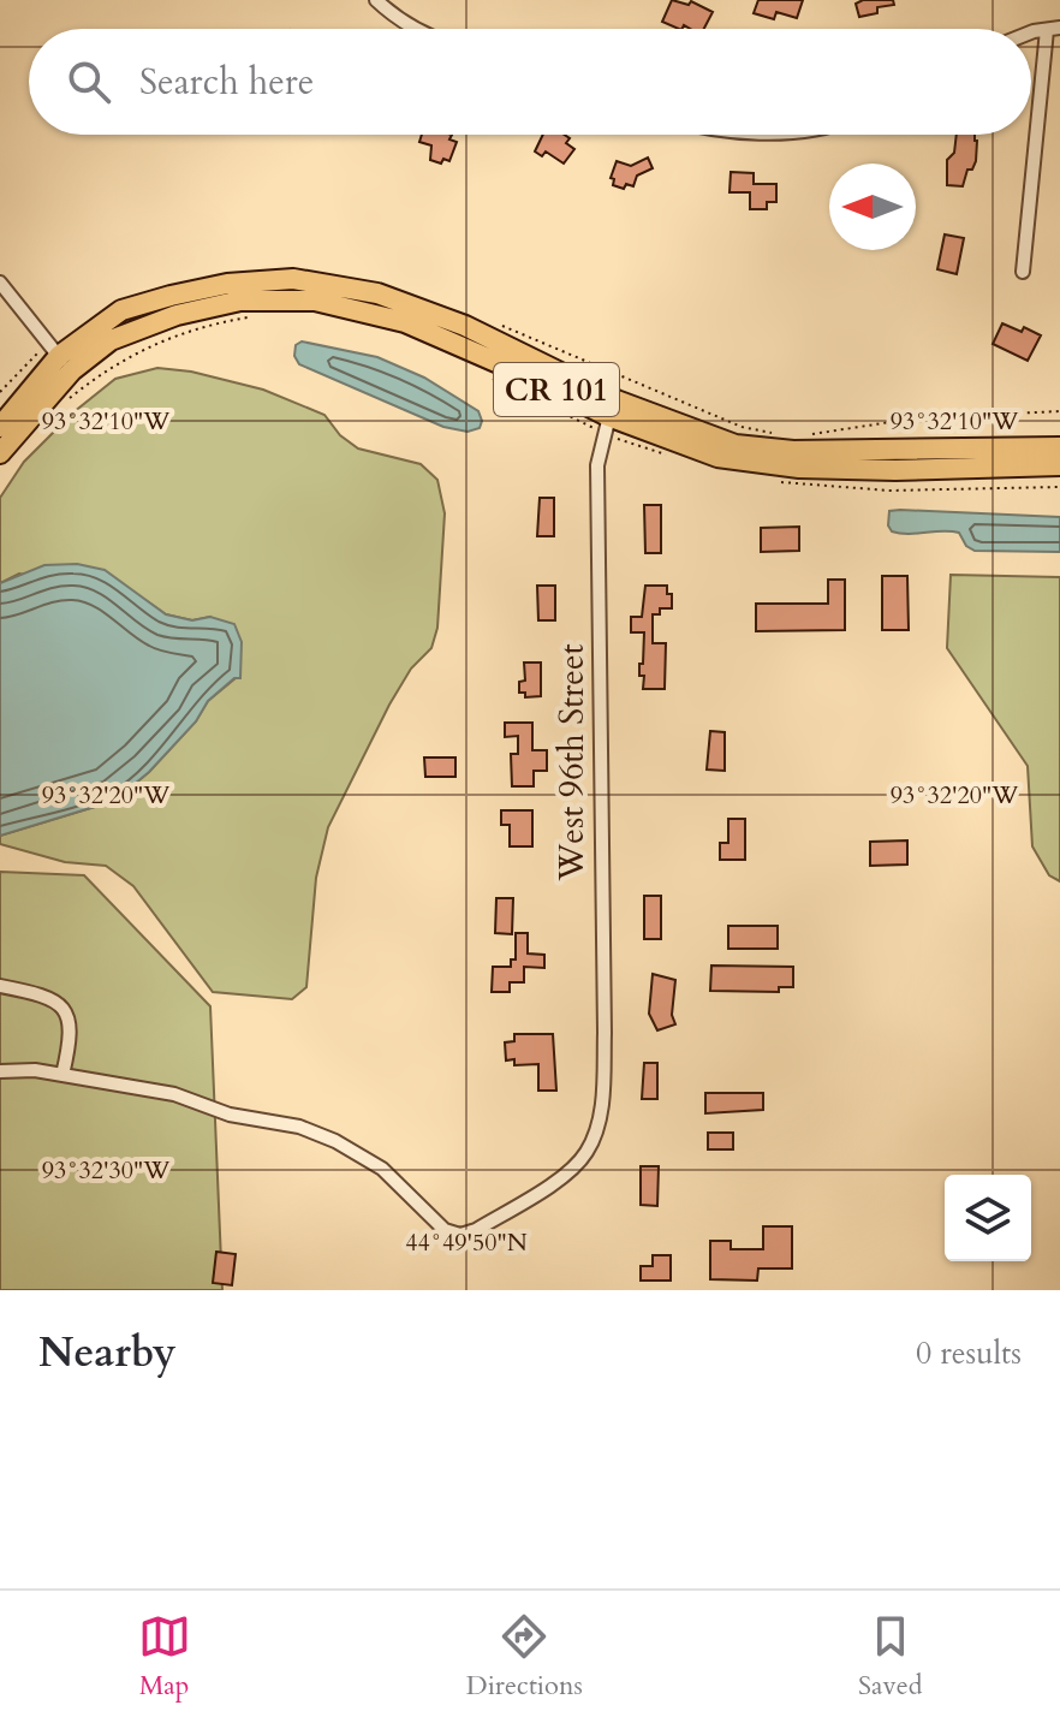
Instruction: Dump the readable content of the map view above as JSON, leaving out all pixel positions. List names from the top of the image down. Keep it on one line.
{"streets":{"main road":["CR 101"],"street":["West 96th Street"]},"crossings":[["CR 101","West 96th Street"]],"north":"left","page":{"search":"Search here","heading":["Nearby","0 results"],"nav":["Map","Directions","Saved"]},"coordinates":["93°32'10\"W","93°32'20\"W","93°32'30\"W","44°49'50\"N"]}
